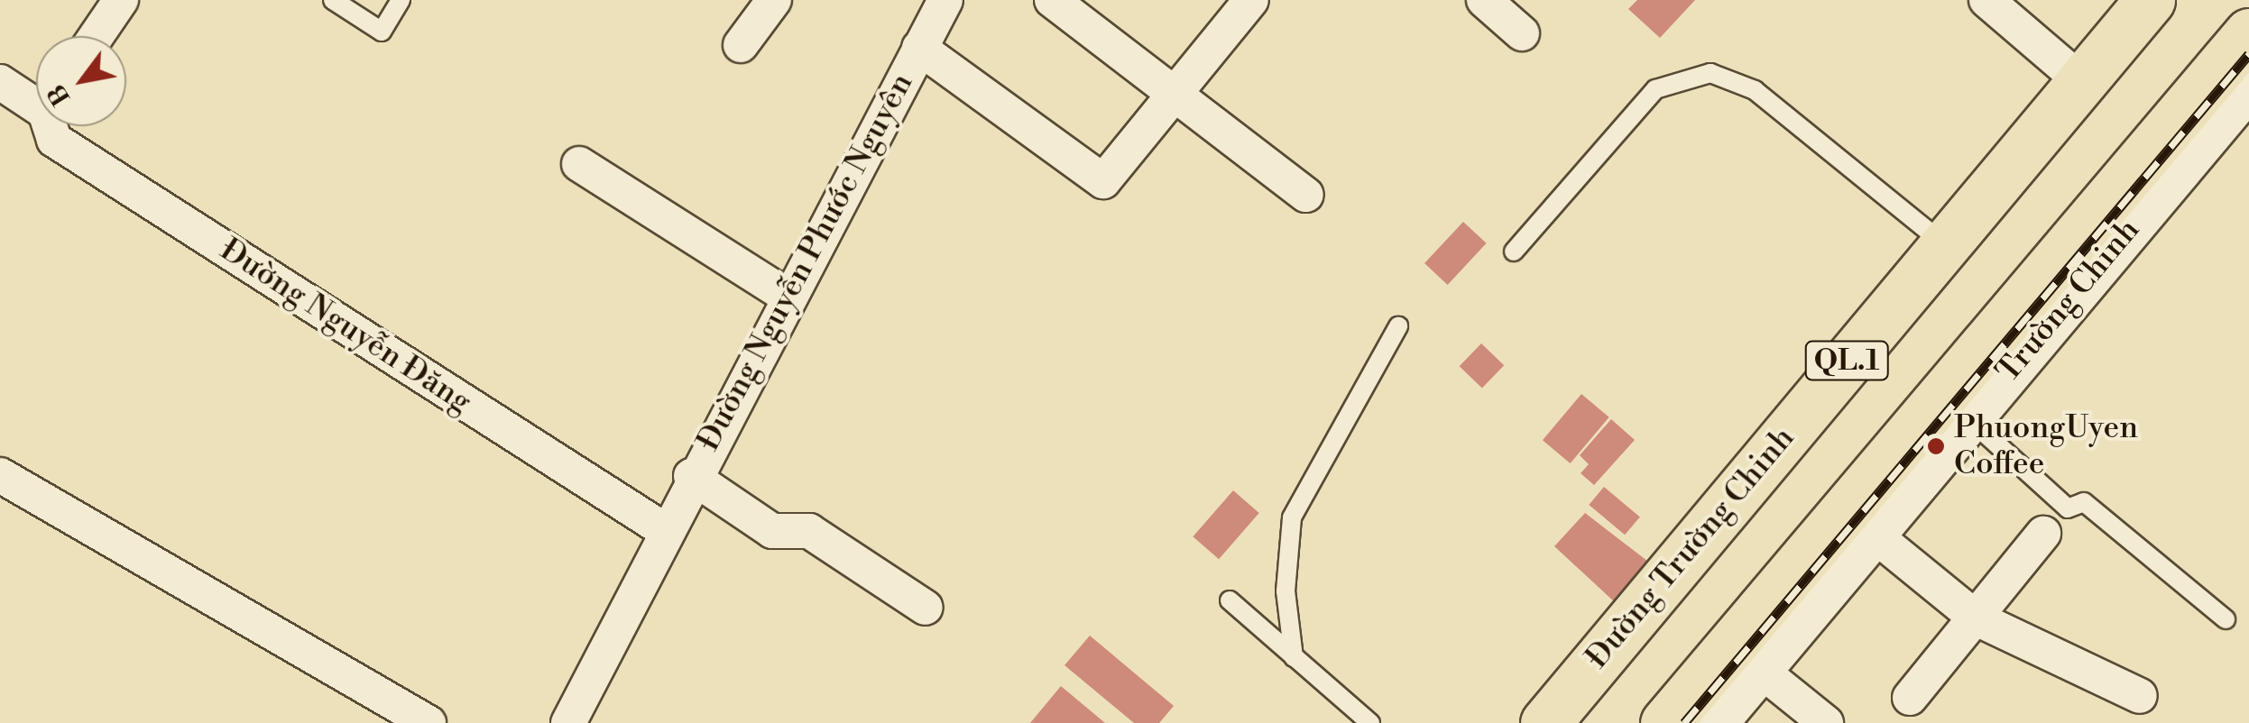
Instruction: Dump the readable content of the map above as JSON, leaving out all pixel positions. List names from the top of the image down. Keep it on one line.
{"streets":{"highway":["QL.1","Đường Trường Chinh"],"street":["Đường Nguyễn Phước Nguyên","Trường Chinh","Đường Nguyễn Đăng"]},"crossings":[["Đường Nguyễn Phước Nguyên","Đường Nguyễn Đăng"]],"places":["PhuongUyen Coffee"],"north":"bottom left"}
